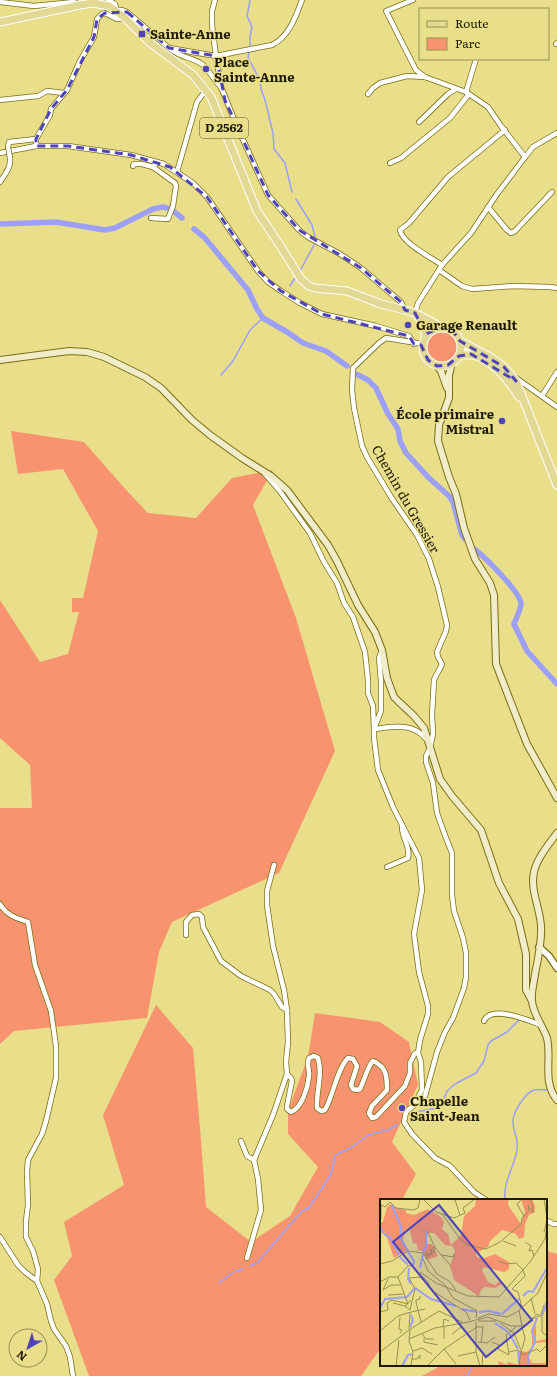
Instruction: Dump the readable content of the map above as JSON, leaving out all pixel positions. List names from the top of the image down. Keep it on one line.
{"streets":{"main road":["D 2562"],"street":["Chemin du Gressier"]},"crossings":[["D 2562","Chemin du Gressier"]],"places":{"transit":["Sainte-Anne"],"other":["Place Sainte-Anne","Garage Renault","École primaire Mistral","Chapelle Saint-Jean"]},"legend":["Route","Parc"],"north":"bottom left"}
